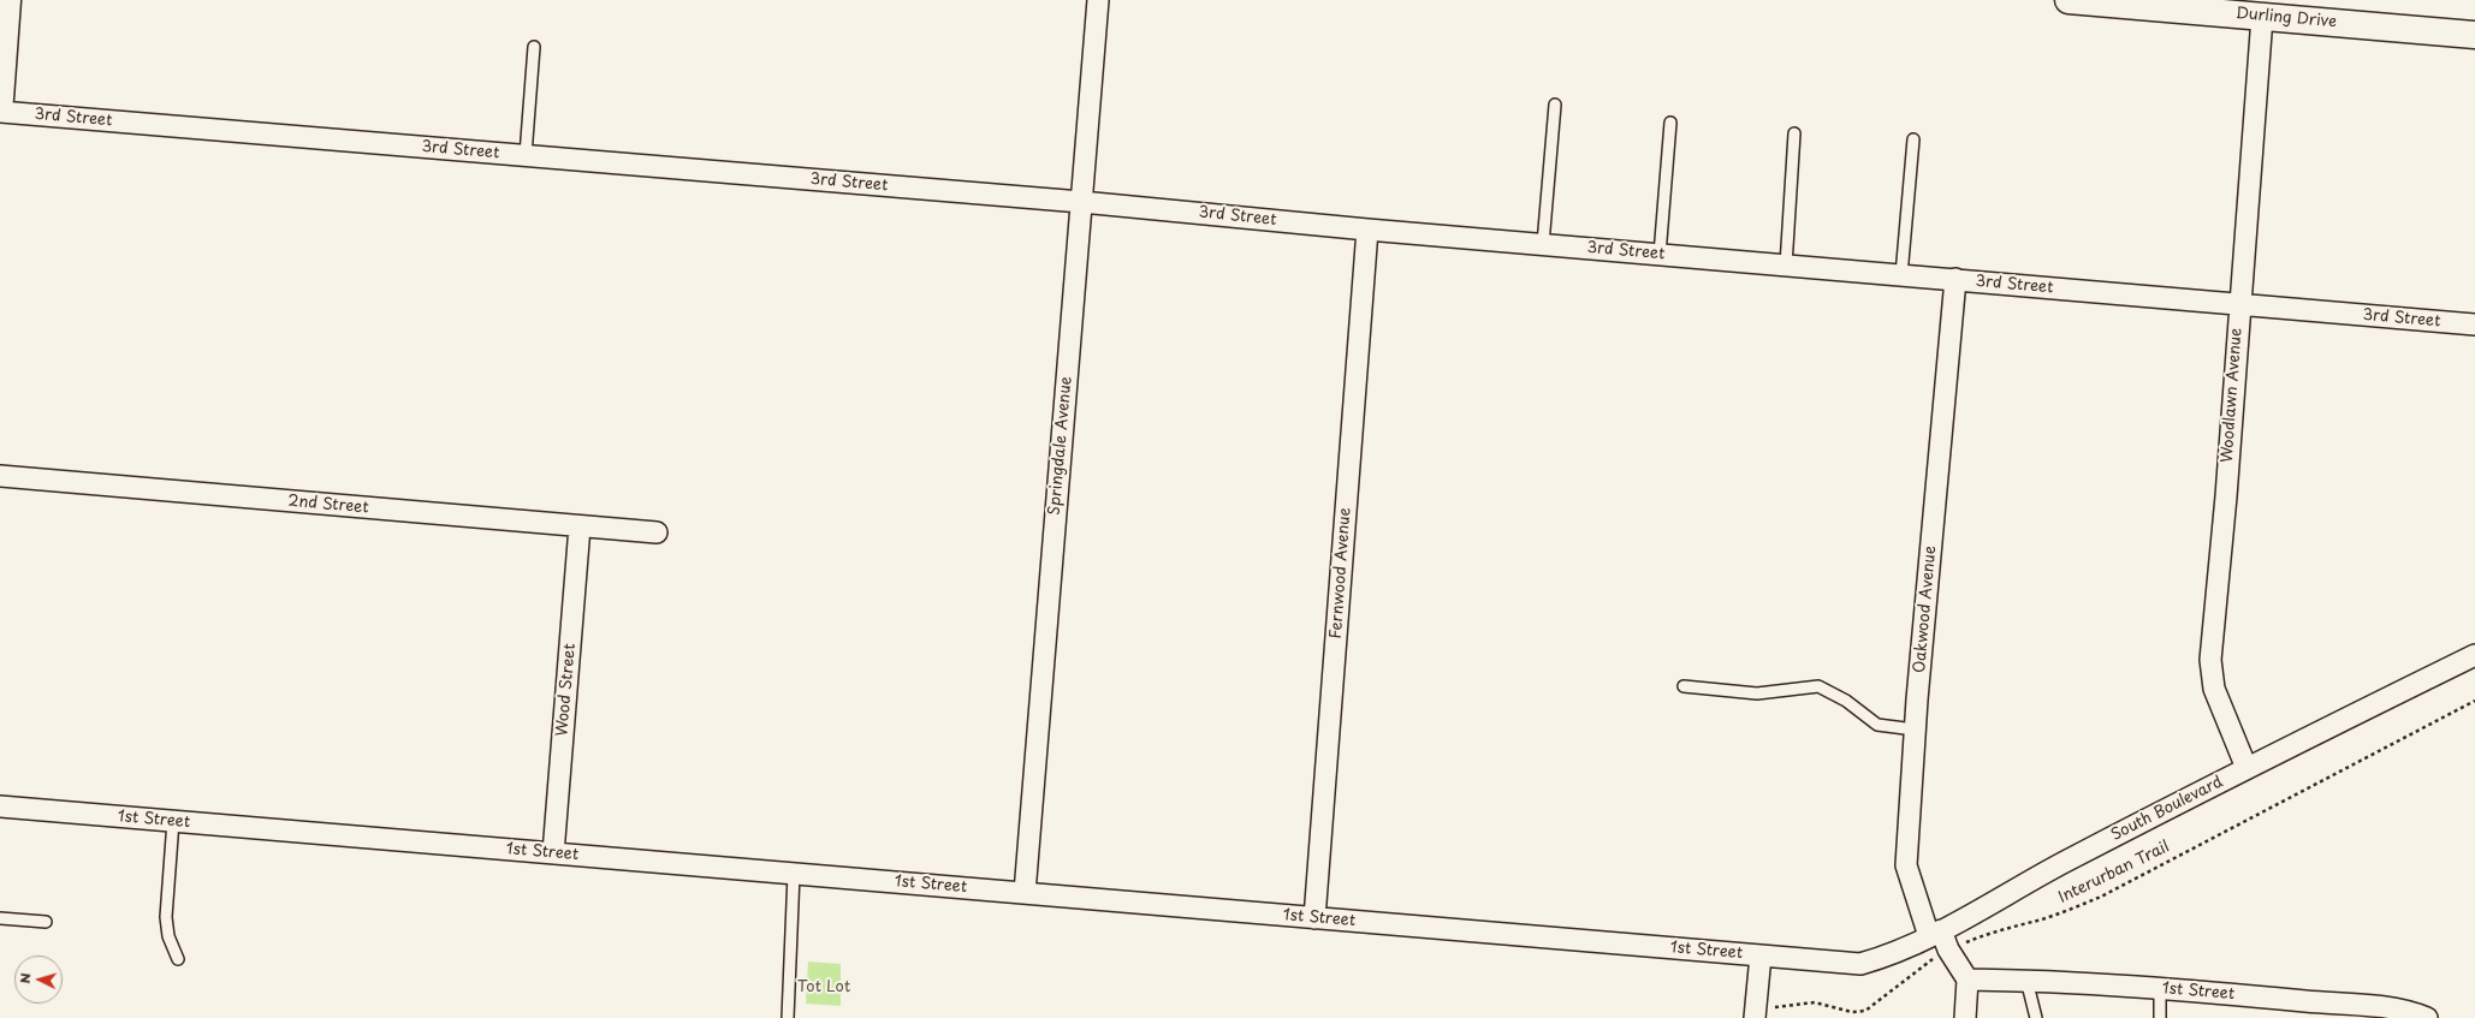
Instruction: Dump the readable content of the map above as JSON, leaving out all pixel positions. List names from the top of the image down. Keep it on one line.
{"streets":{"street":["Durling Drive","3rd Street","Woodlawn Avenue","Springdale Avenue","2nd Street","Fernwood Avenue","Oakwood Avenue","Wood Street","South Boulevard","1st Street"],"path":["Interurban Trail"]},"crossings":[["Durling Drive","Woodlawn Avenue"],["3rd Street","Woodlawn Avenue"],["3rd Street","Springdale Avenue"],["3rd Street","Fernwood Avenue"],["3rd Street","Oakwood Avenue"],["Woodlawn Avenue","South Boulevard"],["Springdale Avenue","1st Street"],["2nd Street","Wood Street"],["Fernwood Avenue","1st Street"],["Oakwood Avenue","South Boulevard"],["Oakwood Avenue","1st Street"],["Oakwood Avenue","Interurban Trail"],["Wood Street","1st Street"],["South Boulevard","1st Street"]],"parks":["Tot Lot"],"north":"left"}
